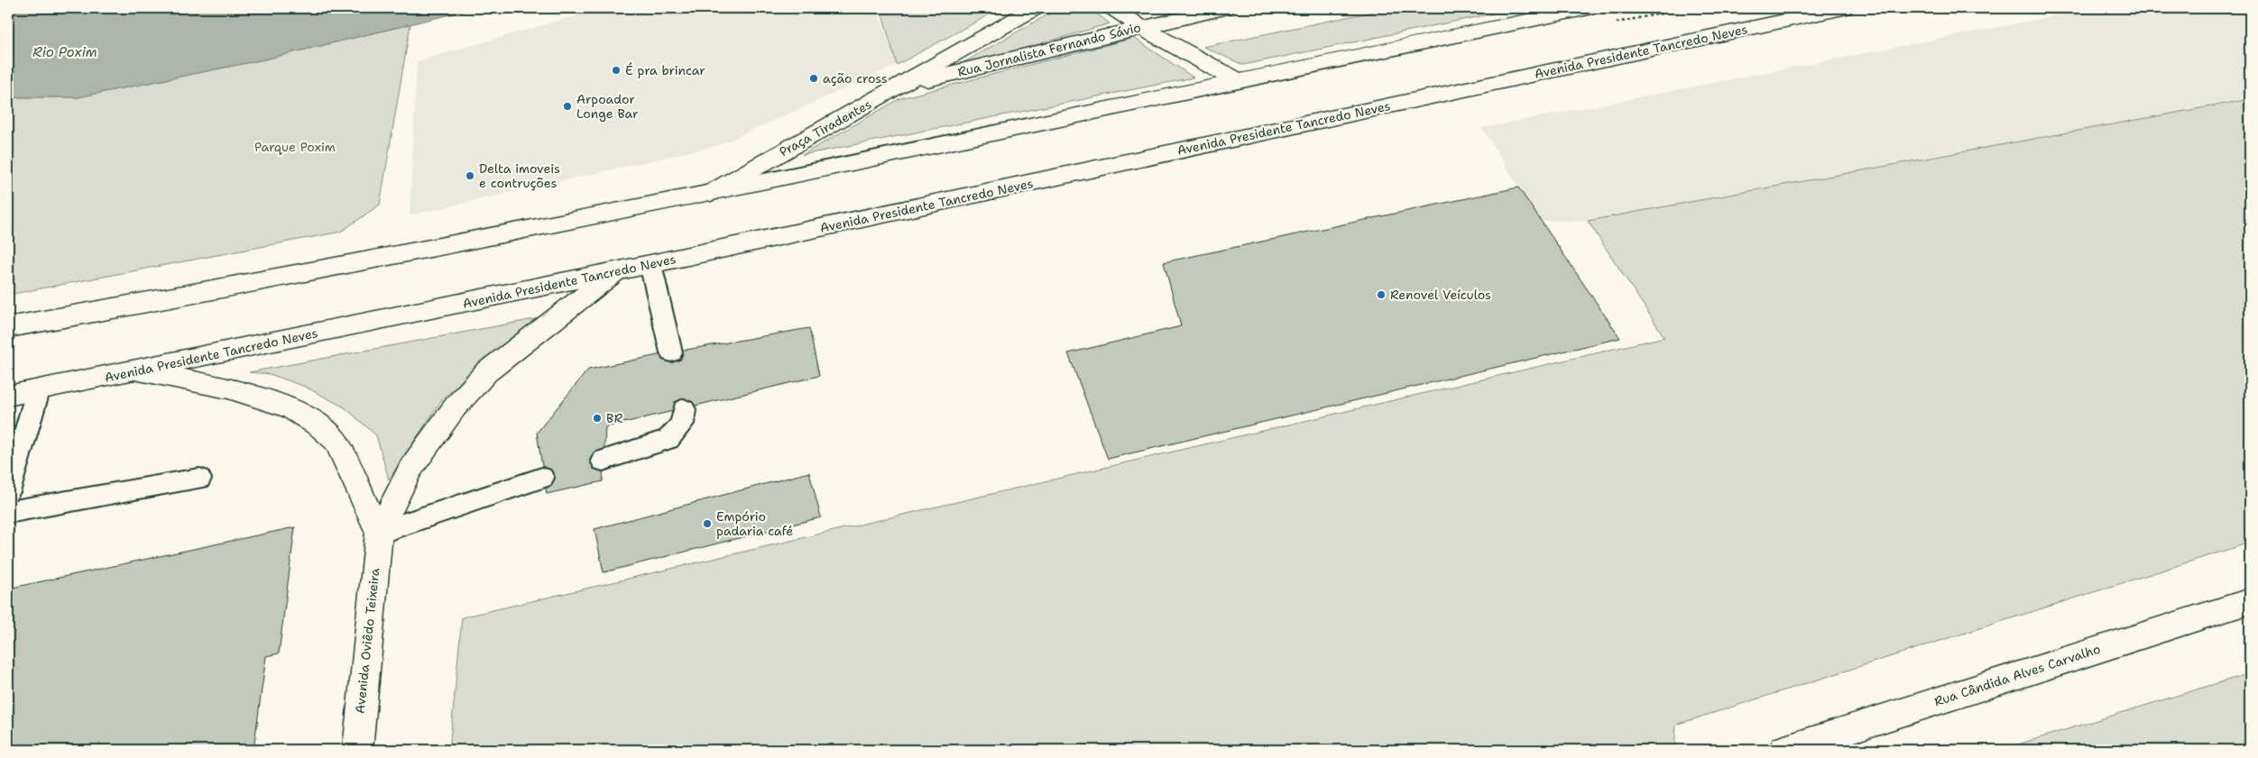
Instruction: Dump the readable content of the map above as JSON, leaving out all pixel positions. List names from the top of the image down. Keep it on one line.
{"streets":{"main road":["Rua Jornalista Fernando Sávio","Avenida Presidente Tancredo Neves","Praça Tiradentes","Avenida Oviêdo Teixeira","Rua Cândida Alves Carvalho"]},"crossings":[["Rua Jornalista Fernando Sávio","Praça Tiradentes"],["Avenida Presidente Tancredo Neves","Avenida Oviêdo Teixeira"]],"water":["Rio Poxim"],"parks":["Parque Poxim"],"places":["É pra brincar","ação cross","Arpoador Longe Bar","Delta imoveis e contruções","Renovel Veículos","BR","Empório padaria café"]}
